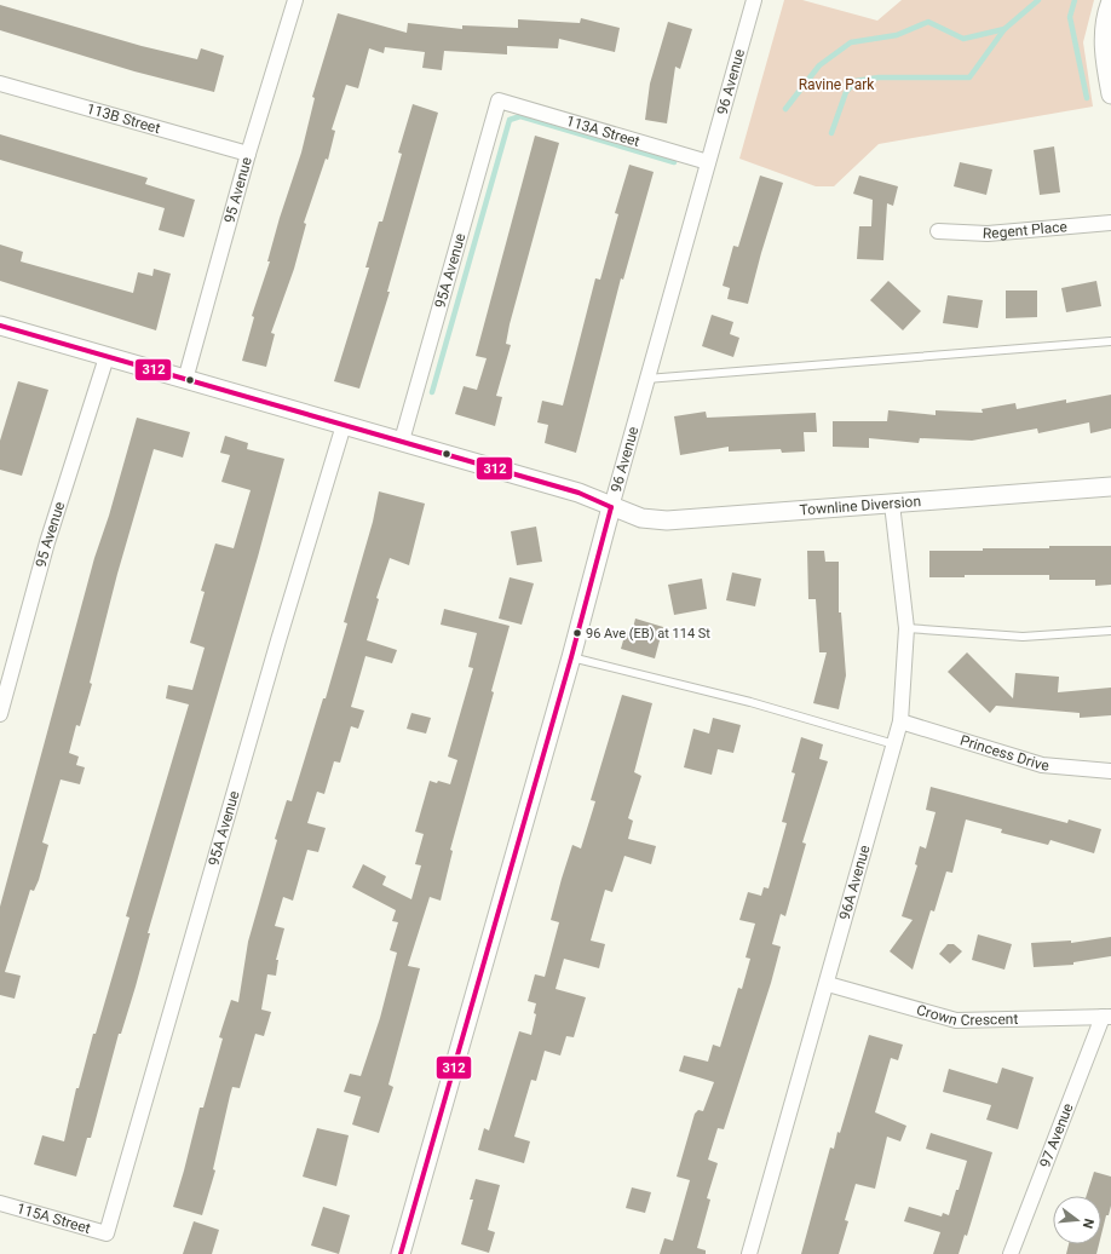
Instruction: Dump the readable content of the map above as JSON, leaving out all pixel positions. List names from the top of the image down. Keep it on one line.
{"streets":{"street":["96 Avenue","113B Street","113A Street","95 Avenue","Regent Place","95A Avenue","Townline Diversion","Princess Drive","96A Avenue","Crown Crescent","97 Avenue","115A Street"]},"crossings":[["96 Avenue","113A Street"],["96 Avenue","Townline Diversion"],["113B Street","95 Avenue"],["113A Street","95A Avenue"],["95 Avenue","Townline Diversion"],["95A Avenue","Townline Diversion"],["95A Avenue","115A Street"],["Townline Diversion","96A Avenue"],["Princess Drive","96A Avenue"],["96A Avenue","Crown Crescent"],["Crown Crescent","97 Avenue"]],"parks":["Ravine Park"],"places":["96 Ave (EB) at 114 St"],"lines":["transit line 312"],"north":"right"}
